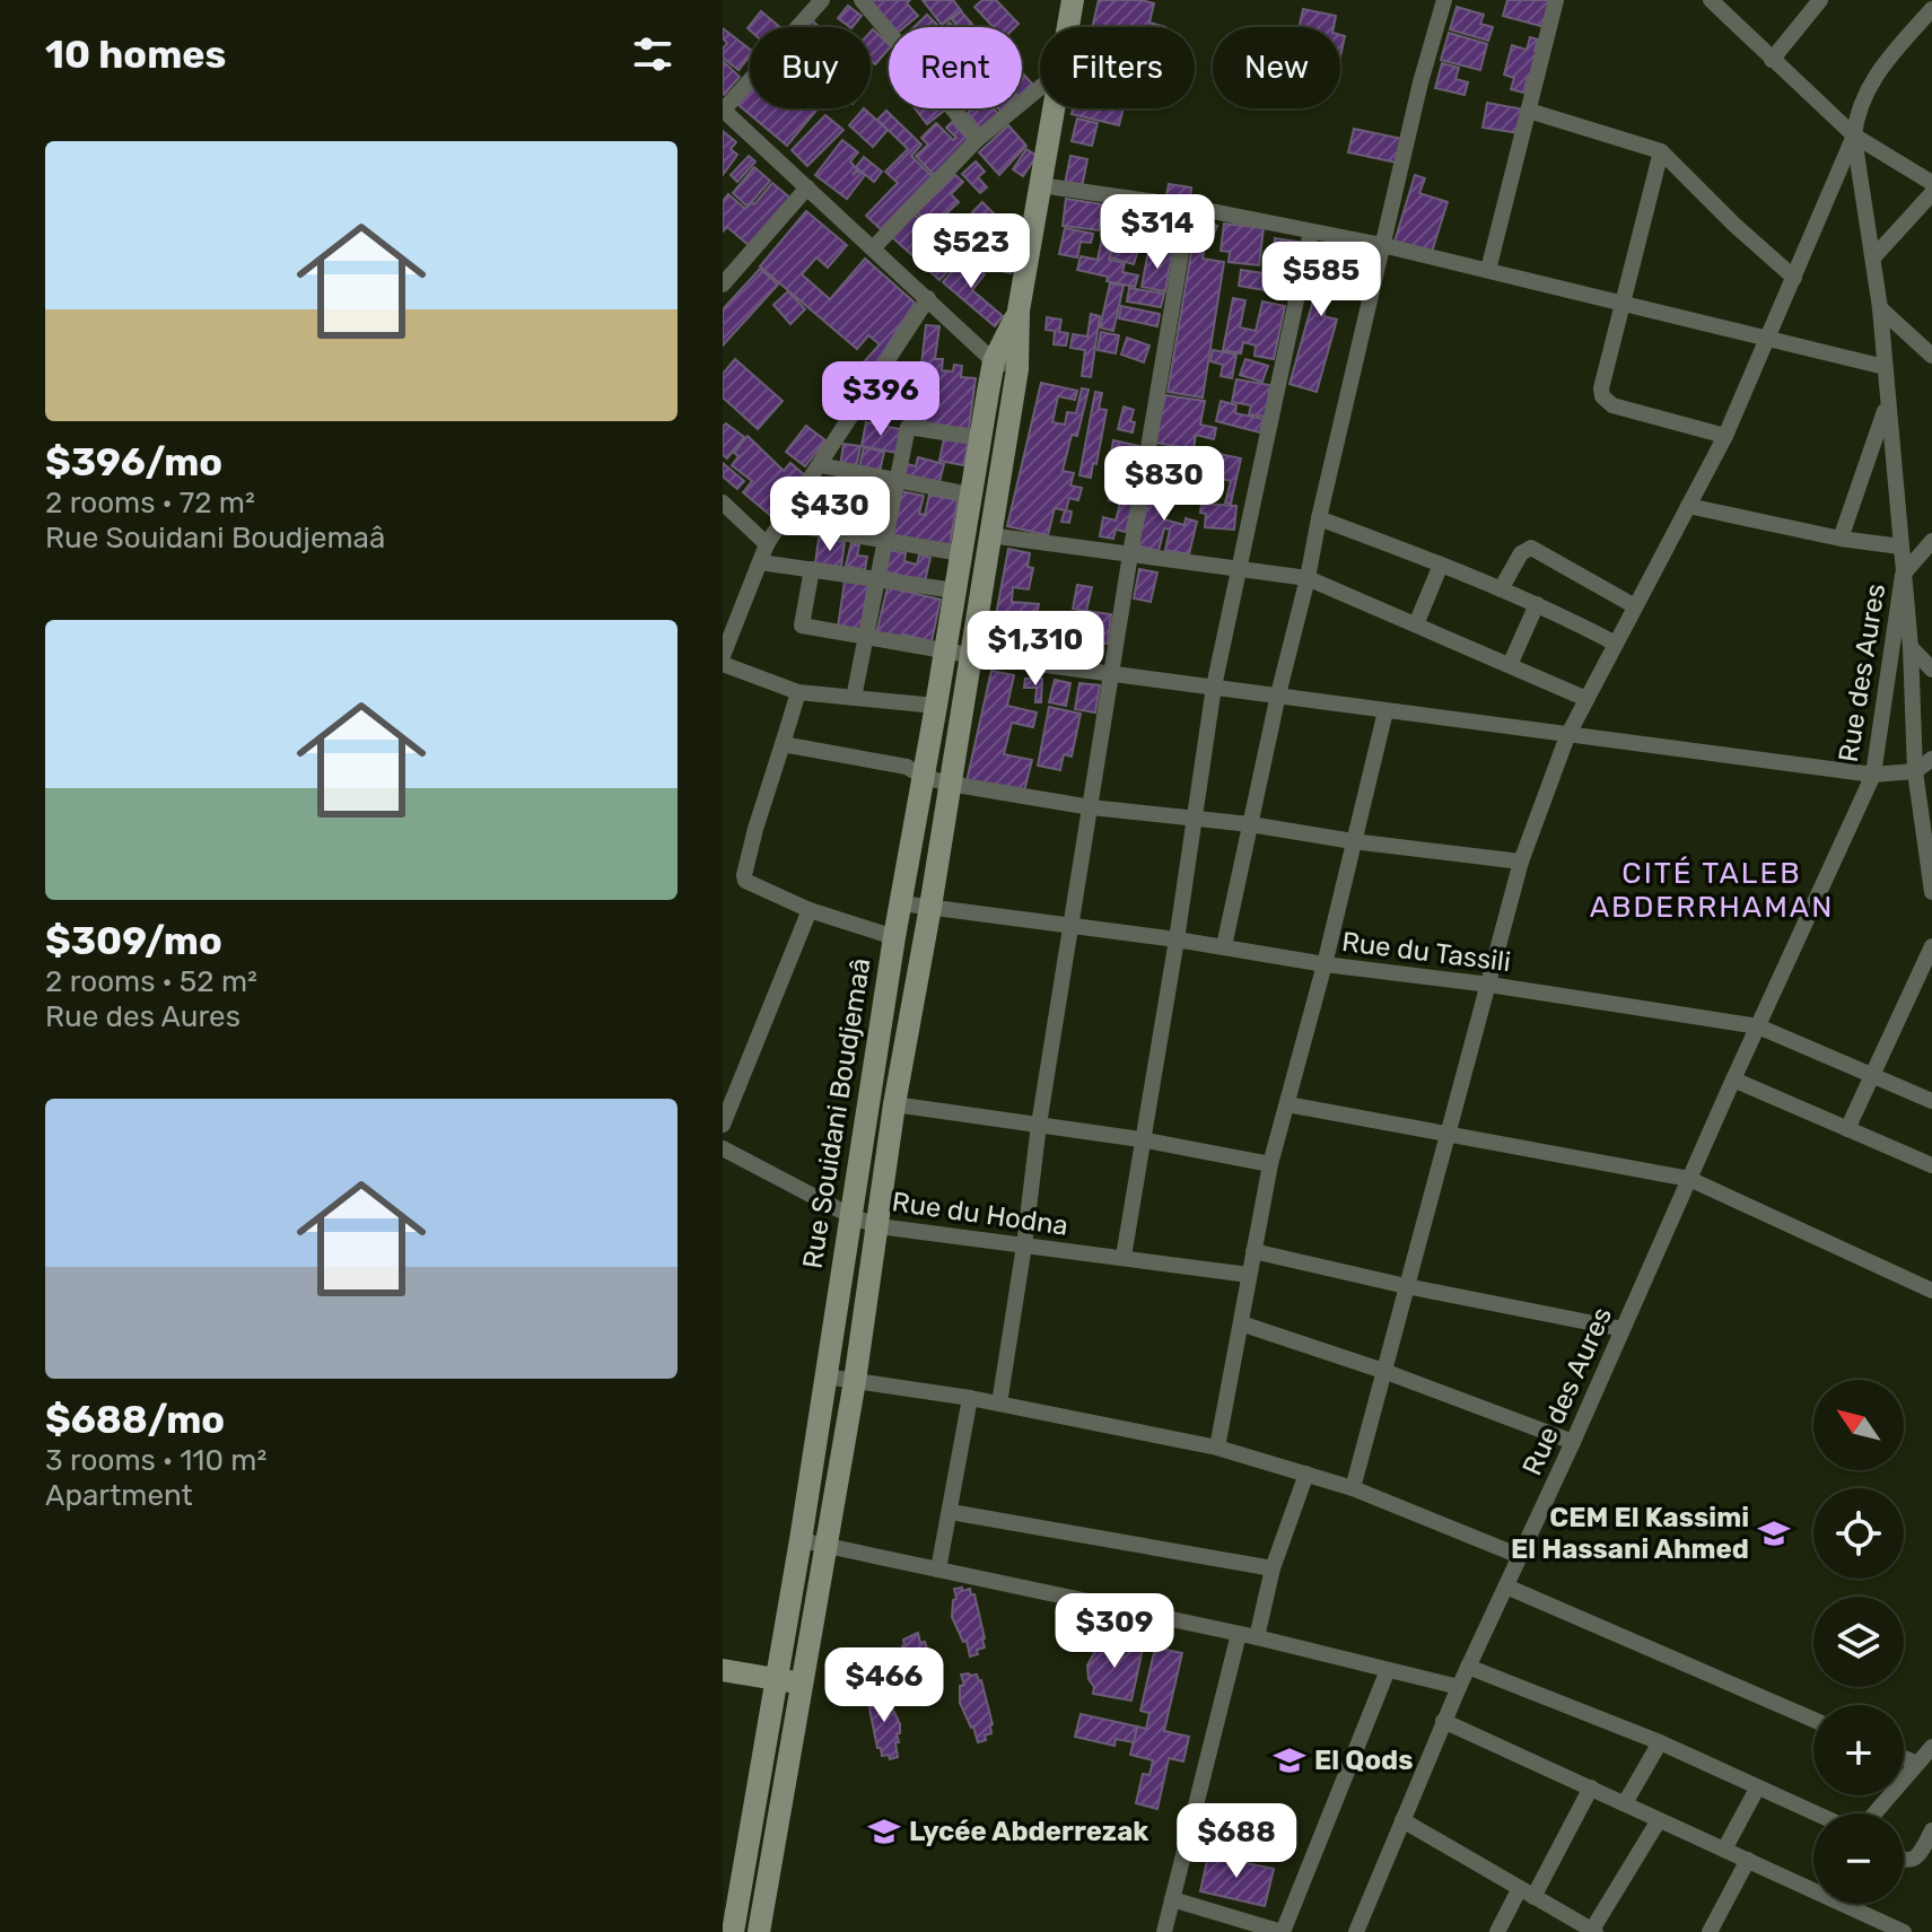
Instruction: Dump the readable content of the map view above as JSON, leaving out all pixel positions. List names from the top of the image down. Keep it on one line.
{"streets":{"main road":["Rue Souidani Boudjemaâ"],"street":["Rue des Aures","Rue du Tassili","Rue du Hodna"]},"crossings":[["Rue des Aures","Rue du Tassili"],["Rue du Tassili","Rue Souidani Boudjemaâ"],["Rue Souidani Boudjemaâ","Rue du Hodna"]],"districts":["CITÉ TALEB ABDERRHAMAN"],"places":{"school or university":["CEM El Kassimi El Hassani Ahmed","El Qods","Lycée Abderrezak"]},"north":"top left","page":{"heading":"10 homes","chip":["Buy","Rent","Filters","New"],"list":[{"name":"$396/mo","note":"2 rooms · 72 m² · Rue Souidani Boudjemaâ"},{"name":"$309/mo","note":"2 rooms · 52 m² · Rue des Aures"},{"name":"$688/mo","note":"3 rooms · 110 m² · Apartment"}],"price":["$314","$523","$585","$396","$830","$430","$1,310","$309","$466","$688"],"map_buttons":["+","−"]}}
